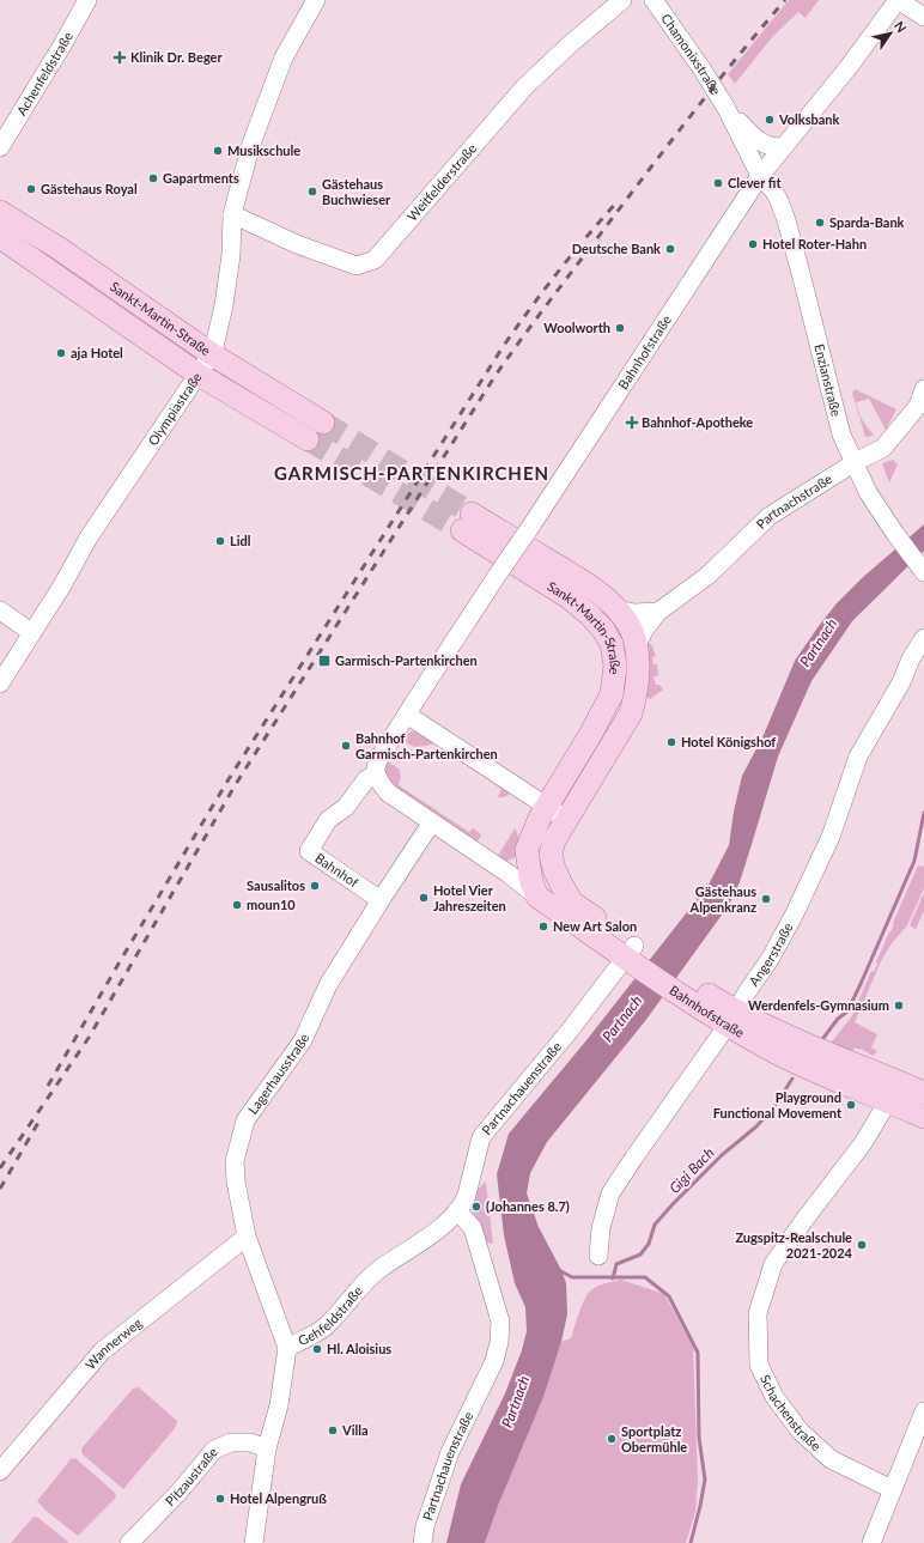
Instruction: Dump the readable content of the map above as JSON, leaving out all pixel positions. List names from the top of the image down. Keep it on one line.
{"streets":{"main road":["Sankt-Martin-Straße","Bahnhofstraße"],"street":["Chamonixstraße","Achenfeldstraße","Weitfelderstraße","Enzianstraße","Olympiastraße","Partnachstraße","Bahnhof","Angerstraße","Lagerhausstraße","Partnachauenstraße","Gehfeldstraße","Wannerweg","Schachenstraße","Pitzaustraße"]},"crossings":[["Chamonixstraße","Bahnhofstraße"],["Chamonixstraße","Enzianstraße"],["Weitfelderstraße","Olympiastraße"],["Sankt-Martin-Straße","Bahnhofstraße"],["Sankt-Martin-Straße","Olympiastraße"],["Sankt-Martin-Straße","Partnachstraße"],["Bahnhofstraße","Enzianstraße"],["Bahnhofstraße","Bahnhof"],["Bahnhofstraße","Angerstraße"],["Bahnhofstraße","Partnachauenstraße"],["Bahnhofstraße","Schachenstraße"],["Enzianstraße","Partnachstraße"],["Bahnhof","Lagerhausstraße"],["Lagerhausstraße","Gehfeldstraße"],["Lagerhausstraße","Wannerweg"],["Partnachauenstraße","Gehfeldstraße"],["Gehfeldstraße","Pitzaustraße"]],"districts":["GARMISCH-PARTENKIRCHEN"],"water":["Partnach","Gigi Bach"],"places":{"health":["Klinik Dr. Beger","Bahnhof-Apotheke"],"other":["Volksbank","Musikschule","Gapartments","Clever fit","Gästehaus Royal","Gästehaus Buchwieser","Sparda-Bank","Hotel Roter-Hahn","Deutsche Bank","Woolworth","aja Hotel","Lidl","Hotel Königshof","Bahnhof Garmisch-Partenkirchen","Sausalitos","Hotel Vier Jahreszeiten","Gästehaus Alpenkranz","moun10","New Art Salon","Werdenfels-Gymnasium","Playground Functional Movement","(Johannes 8.7)","Zugspitz-Realschule 2021-2024","Hl. Aloisius","Villa","Sportplatz Obermühle","Hotel Alpengruß"],"transit":["Garmisch-Partenkirchen"]},"north":"top right"}
